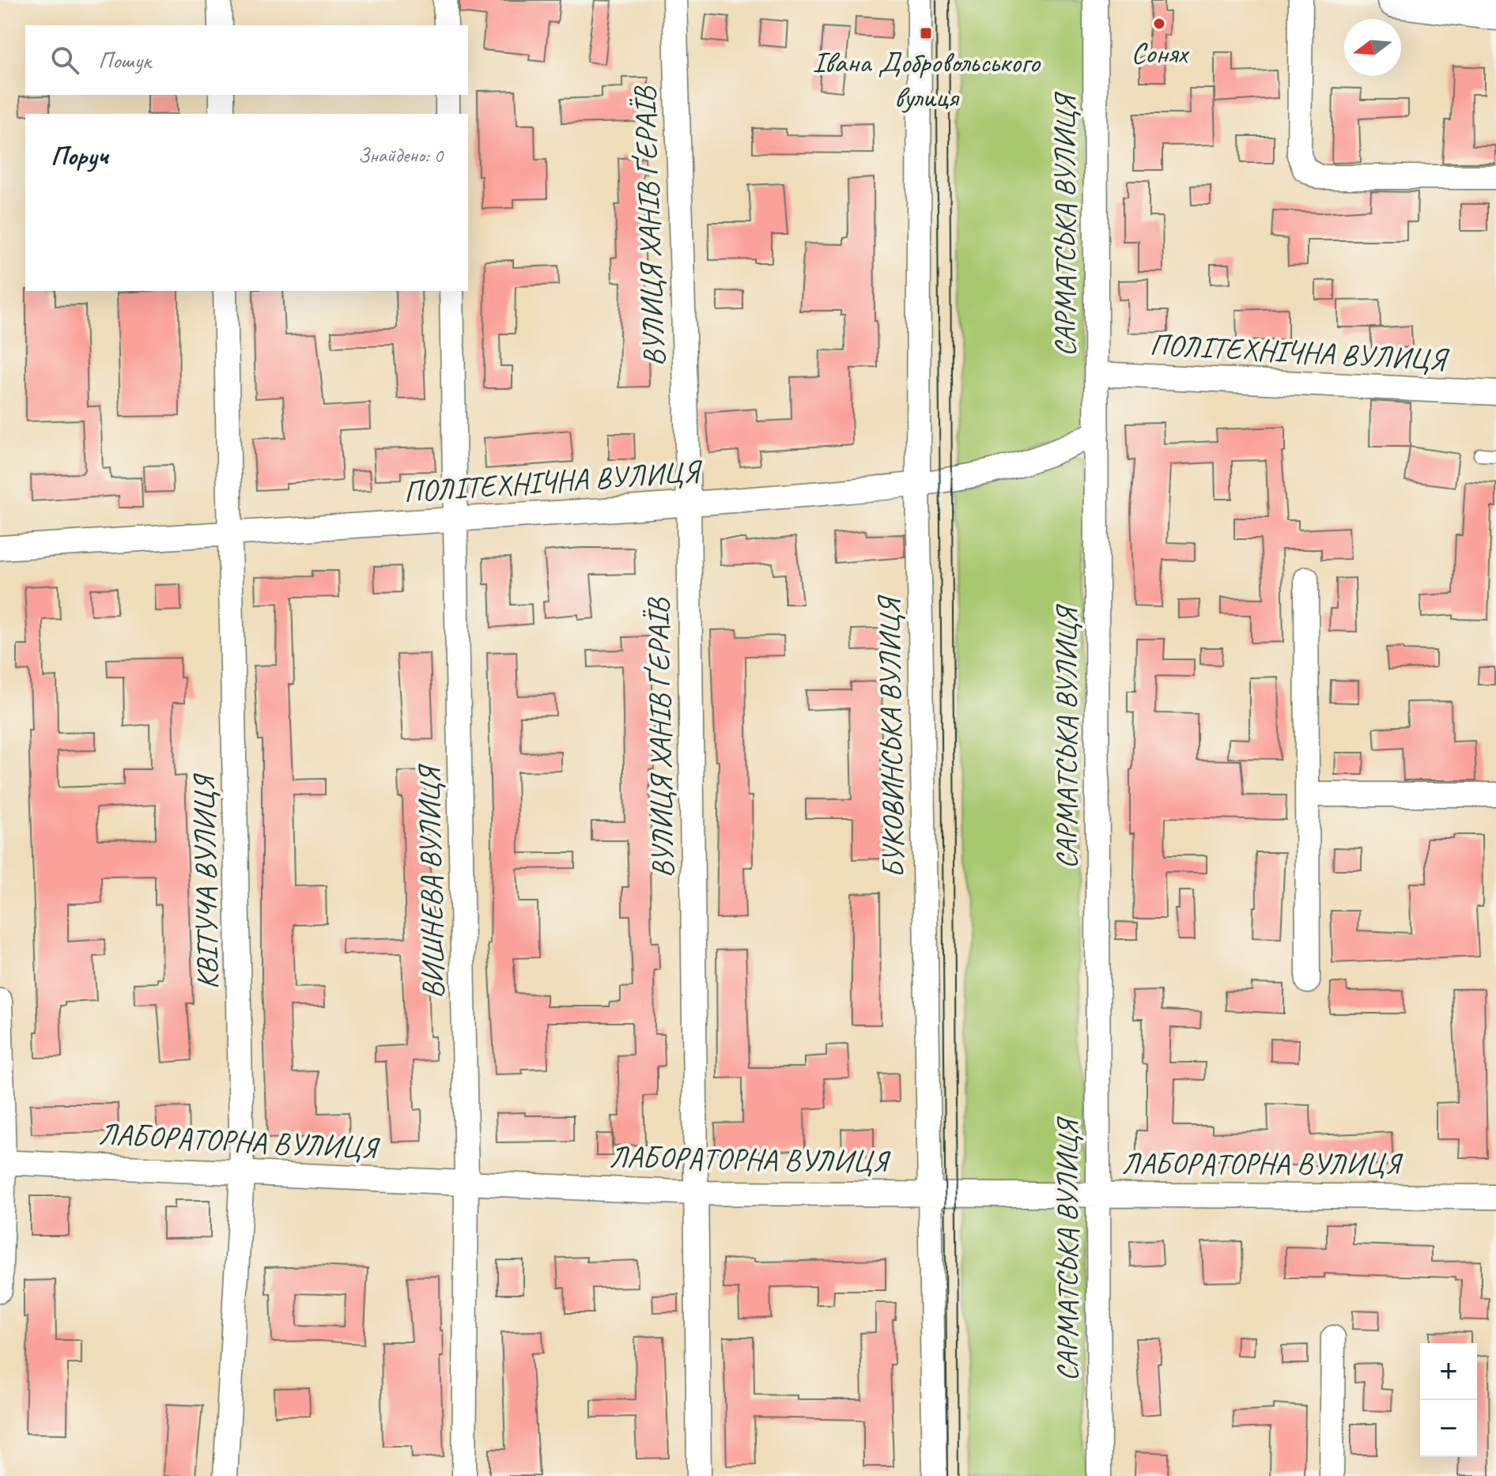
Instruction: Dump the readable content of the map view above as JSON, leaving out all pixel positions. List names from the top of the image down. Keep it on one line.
{"streets":{"street":["САРМАТСЬКА ВУЛИЦЯ","ВУЛИЦЯ ХАНІВ ҐЕРАЇВ","ПОЛІТЕХНІЧНА ВУЛИЦЯ","БУКОВИНСЬКА ВУЛИЦЯ","КВІТУЧА ВУЛИЦЯ","ВИШНЕВА ВУЛИЦЯ","ЛАБОРАТОРНА ВУЛИЦЯ"]},"crossings":[["САРМАТСЬКА ВУЛИЦЯ","ПОЛІТЕХНІЧНА ВУЛИЦЯ"],["САРМАТСЬКА ВУЛИЦЯ","ЛАБОРАТОРНА ВУЛИЦЯ"],["ВУЛИЦЯ ХАНІВ ҐЕРАЇВ","ПОЛІТЕХНІЧНА ВУЛИЦЯ"],["ВУЛИЦЯ ХАНІВ ҐЕРАЇВ","ЛАБОРАТОРНА ВУЛИЦЯ"],["ПОЛІТЕХНІЧНА ВУЛИЦЯ","БУКОВИНСЬКА ВУЛИЦЯ"],["ПОЛІТЕХНІЧНА ВУЛИЦЯ","КВІТУЧА ВУЛИЦЯ"],["ПОЛІТЕХНІЧНА ВУЛИЦЯ","ВИШНЕВА ВУЛИЦЯ"],["БУКОВИНСЬКА ВУЛИЦЯ","ЛАБОРАТОРНА ВУЛИЦЯ"],["КВІТУЧА ВУЛИЦЯ","ЛАБОРАТОРНА ВУЛИЦЯ"],["ВИШНЕВА ВУЛИЦЯ","ЛАБОРАТОРНА ВУЛИЦЯ"]],"places":{"other":["Сонях"],"transit":["Івана Добровольського вулиця"]},"north":"left","page":{"search":"Пошук","heading":["Поруч","Знайдено: 0"],"map_buttons":["+","−"]}}
